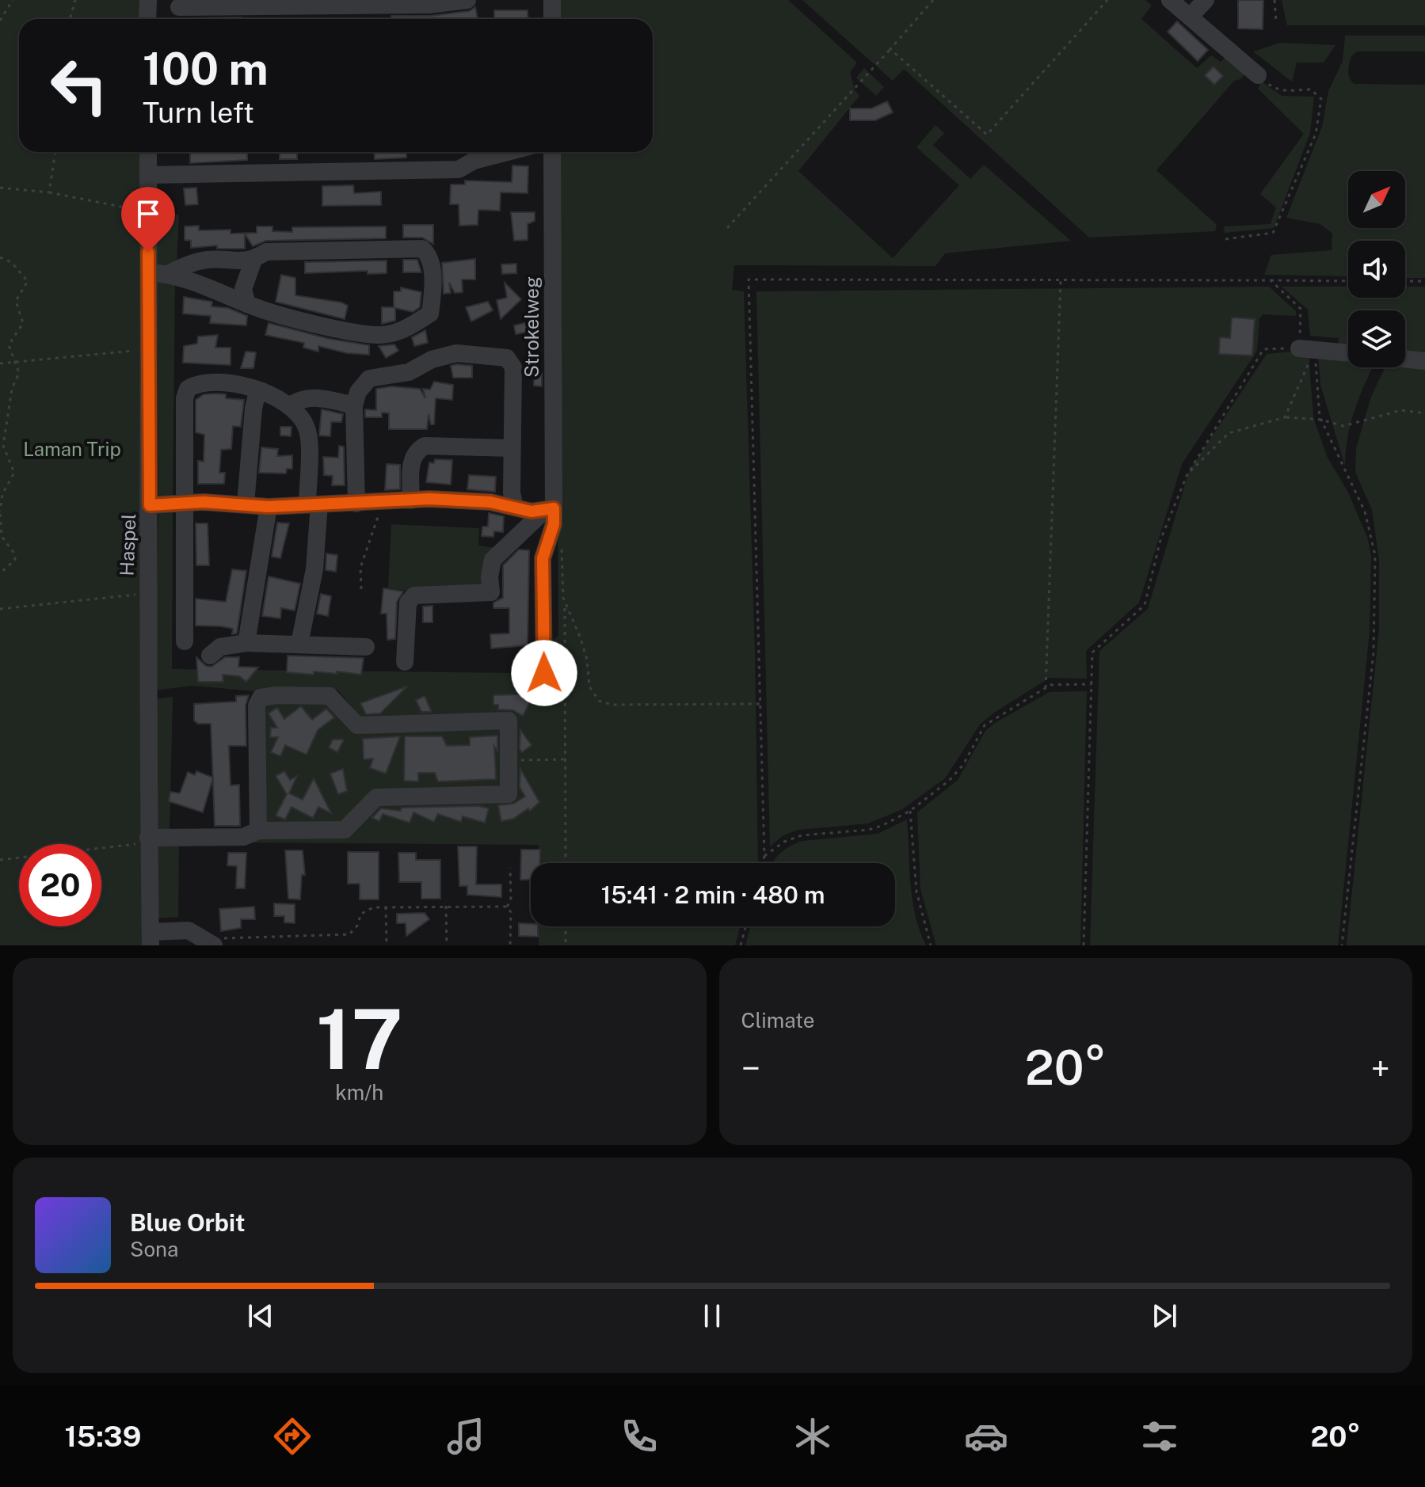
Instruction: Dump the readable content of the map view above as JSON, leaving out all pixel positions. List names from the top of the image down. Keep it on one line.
{"streets":{"street":["Strokelweg","Haspel"]},"parks":["Laman Trip"],"north":"top right","page":{"turn":["100 m","Turn left"],"limit":"20","trip":"15:41 · 2 min · 480 m","tile":[["17","km/h"],"Climate"],"heat":["−","20°","+"],"song":["Blue Orbit","Sona"],"tabs":["15:39","20°"]}}
